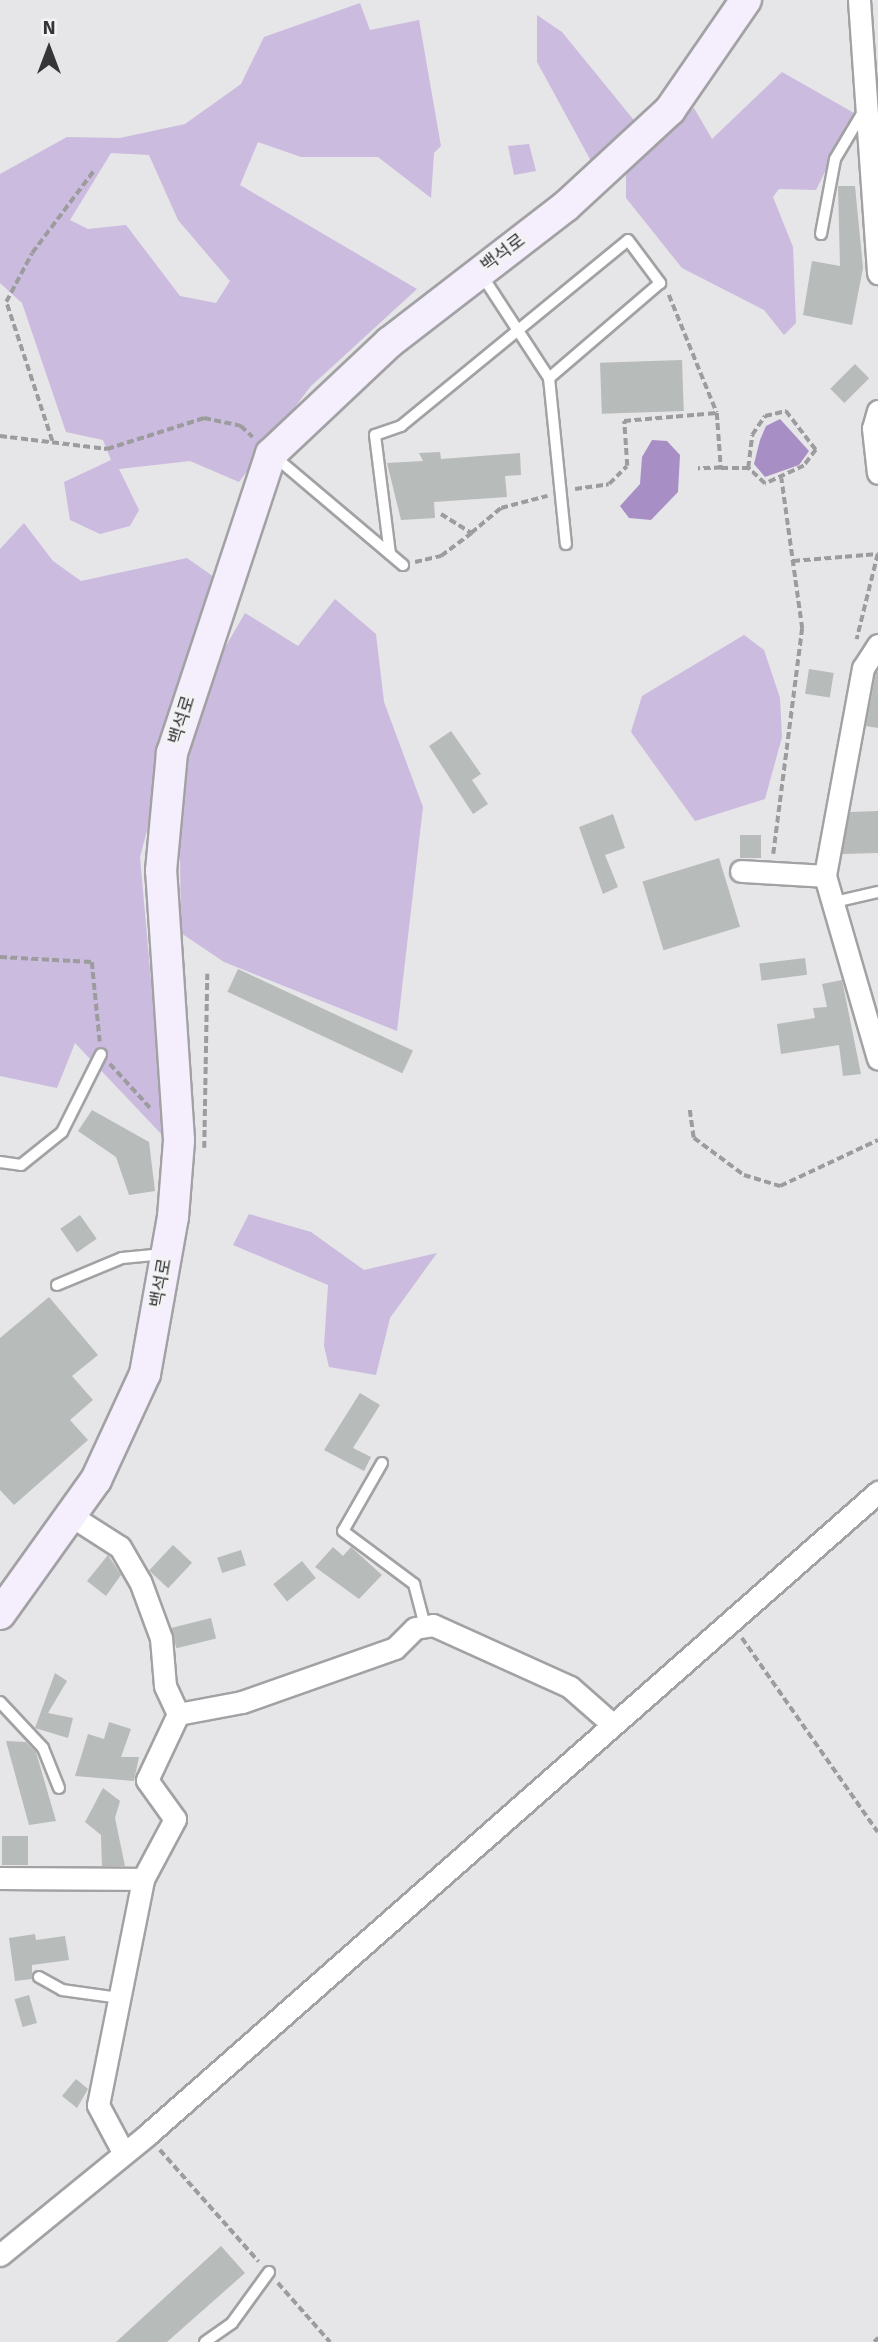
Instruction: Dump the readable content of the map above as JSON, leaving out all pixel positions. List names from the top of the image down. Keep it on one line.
{"streets":{"street":["백석로"]},"north":"top"}
